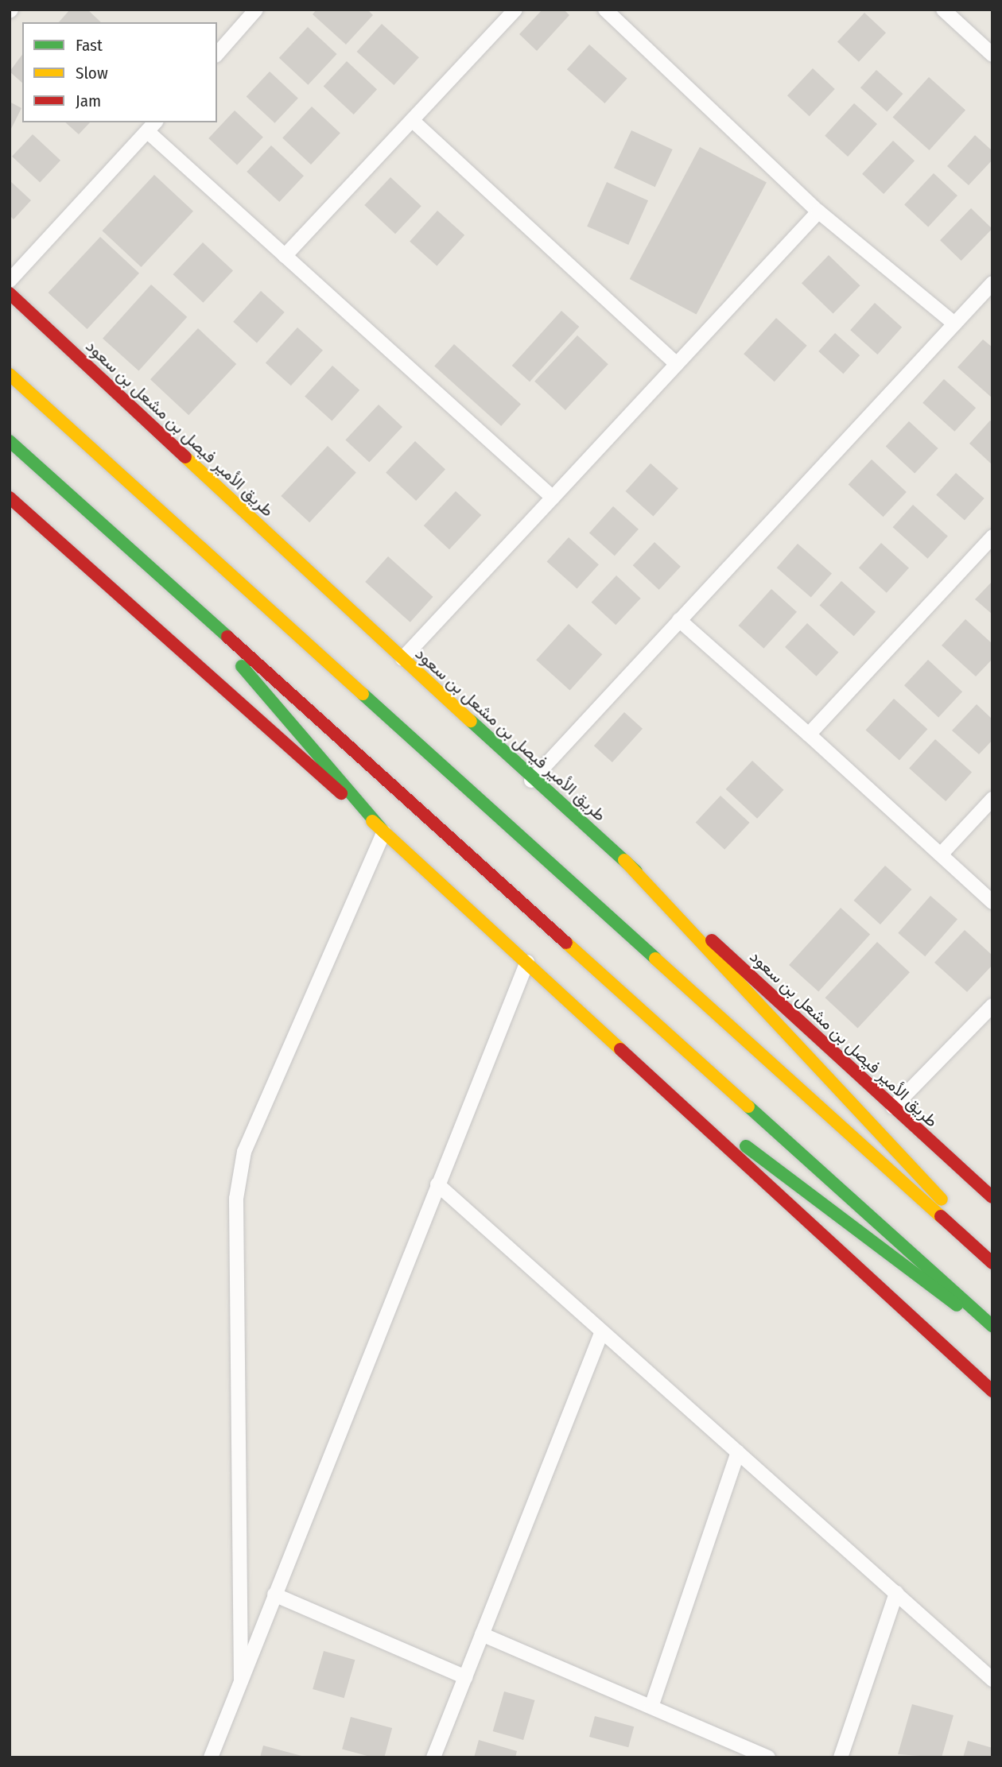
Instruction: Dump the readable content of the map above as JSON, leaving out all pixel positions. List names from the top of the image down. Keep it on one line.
{"streets":{"main road":["طريق الأمير فيصل بن مشعل بن سعود"]},"legend":["Fast","Slow","Jam"]}
